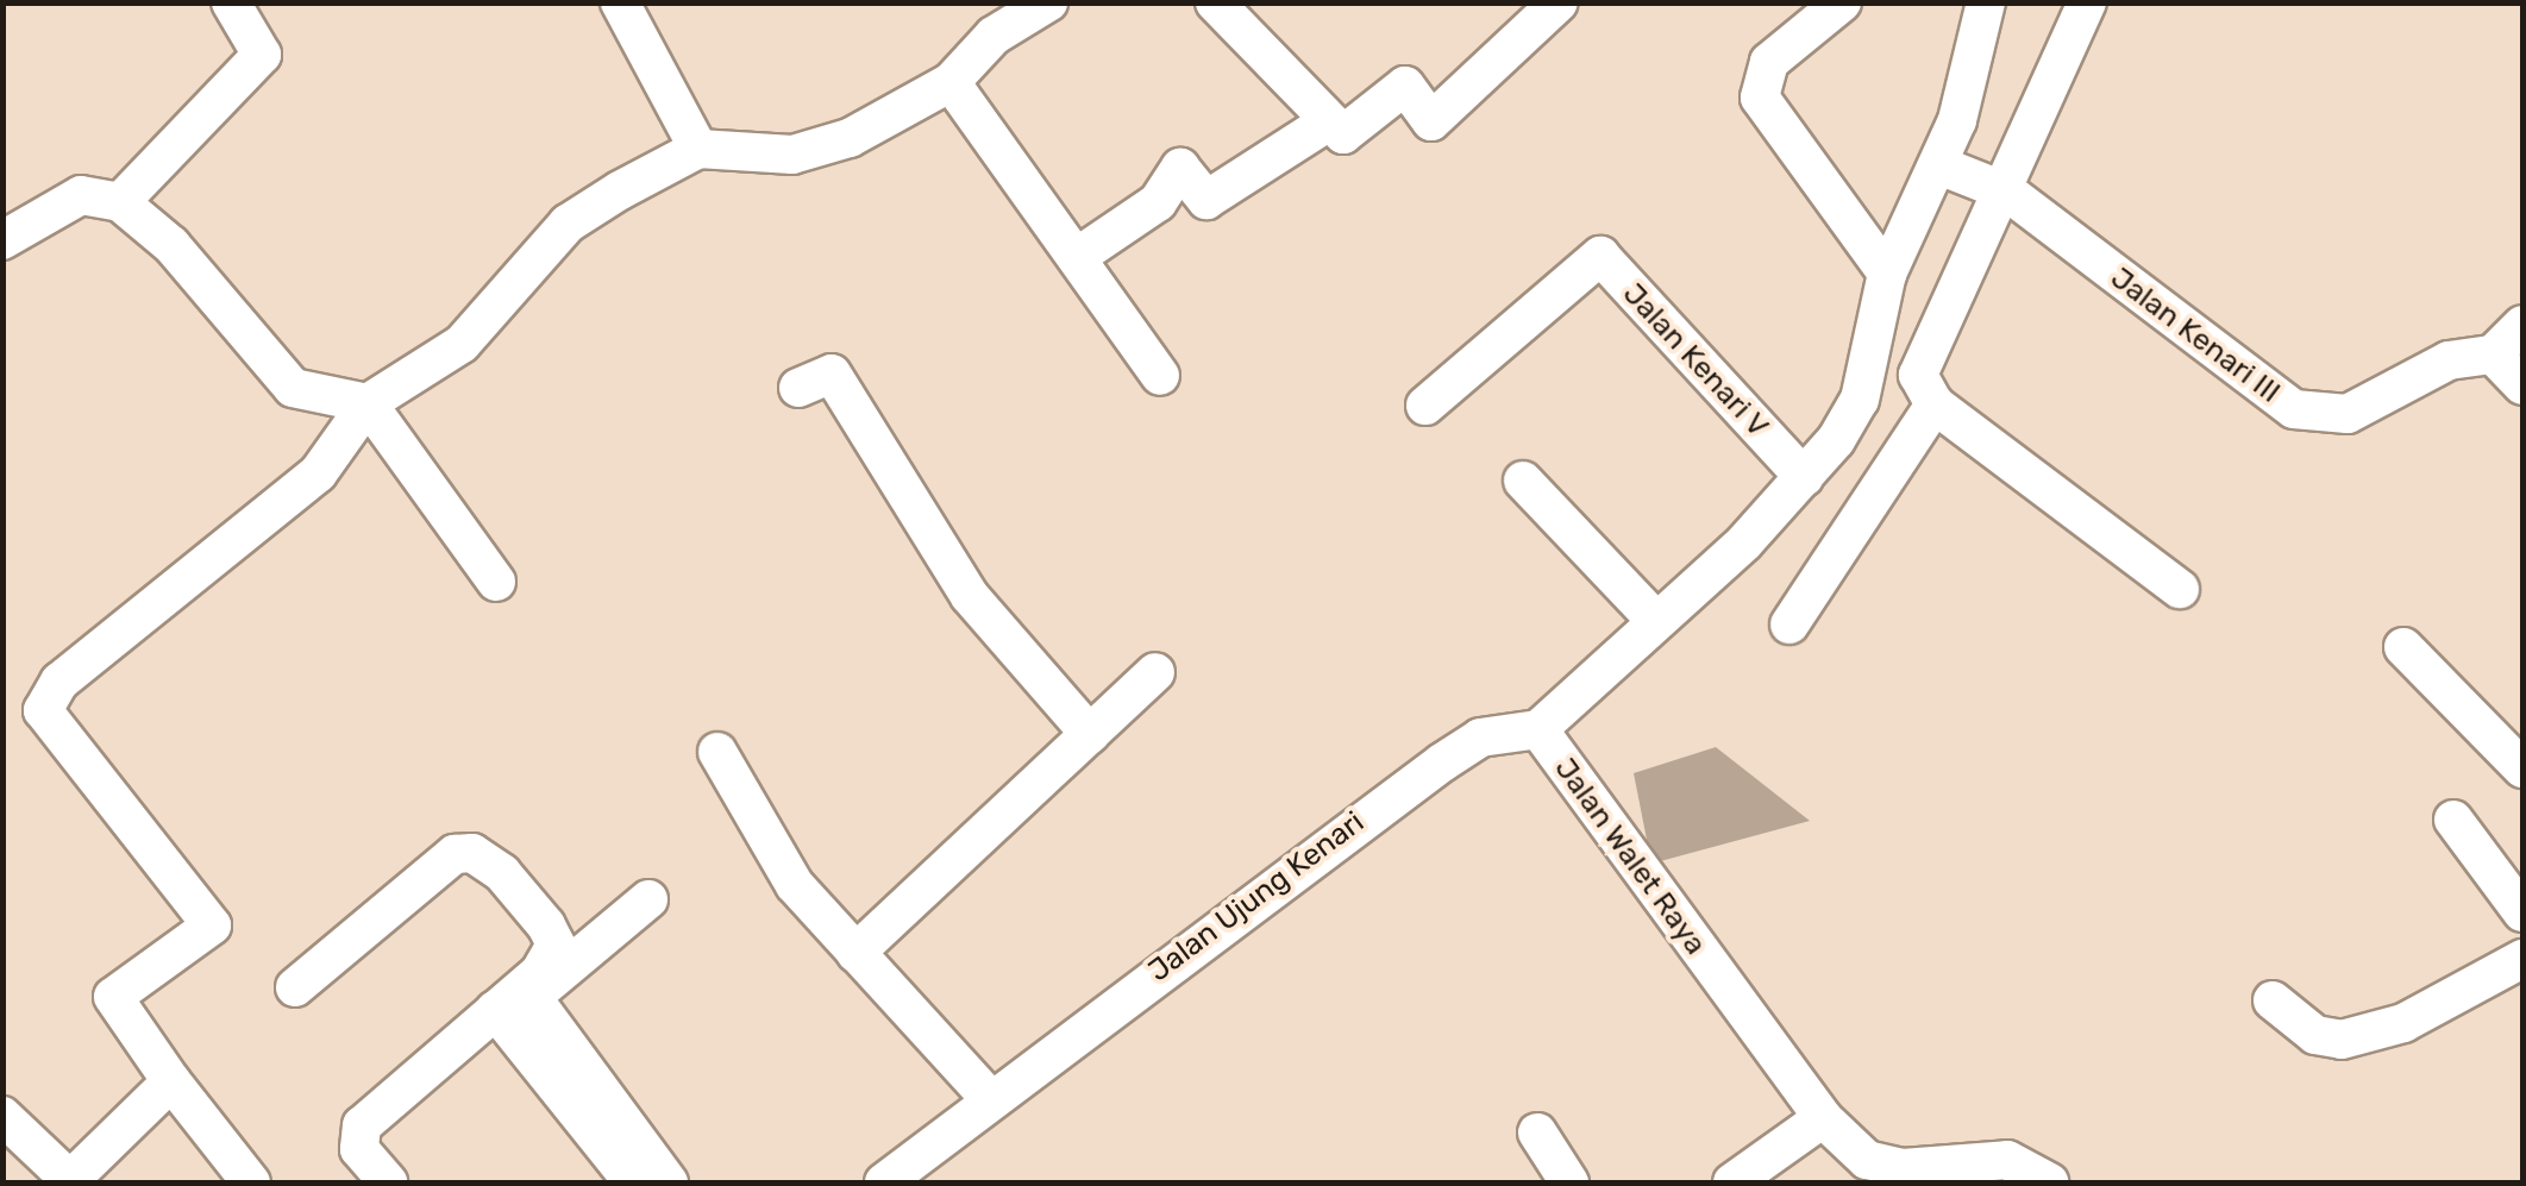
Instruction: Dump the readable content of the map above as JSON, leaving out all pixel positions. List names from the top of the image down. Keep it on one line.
{"streets":{"street":["Jalan Kenari III","Jalan Kenari V","Jalan Walet Raya","Jalan Ujung Kenari"]},"crossings":[["Jalan Kenari V","Jalan Walet Raya"],["Jalan Walet Raya","Jalan Ujung Kenari"]]}
